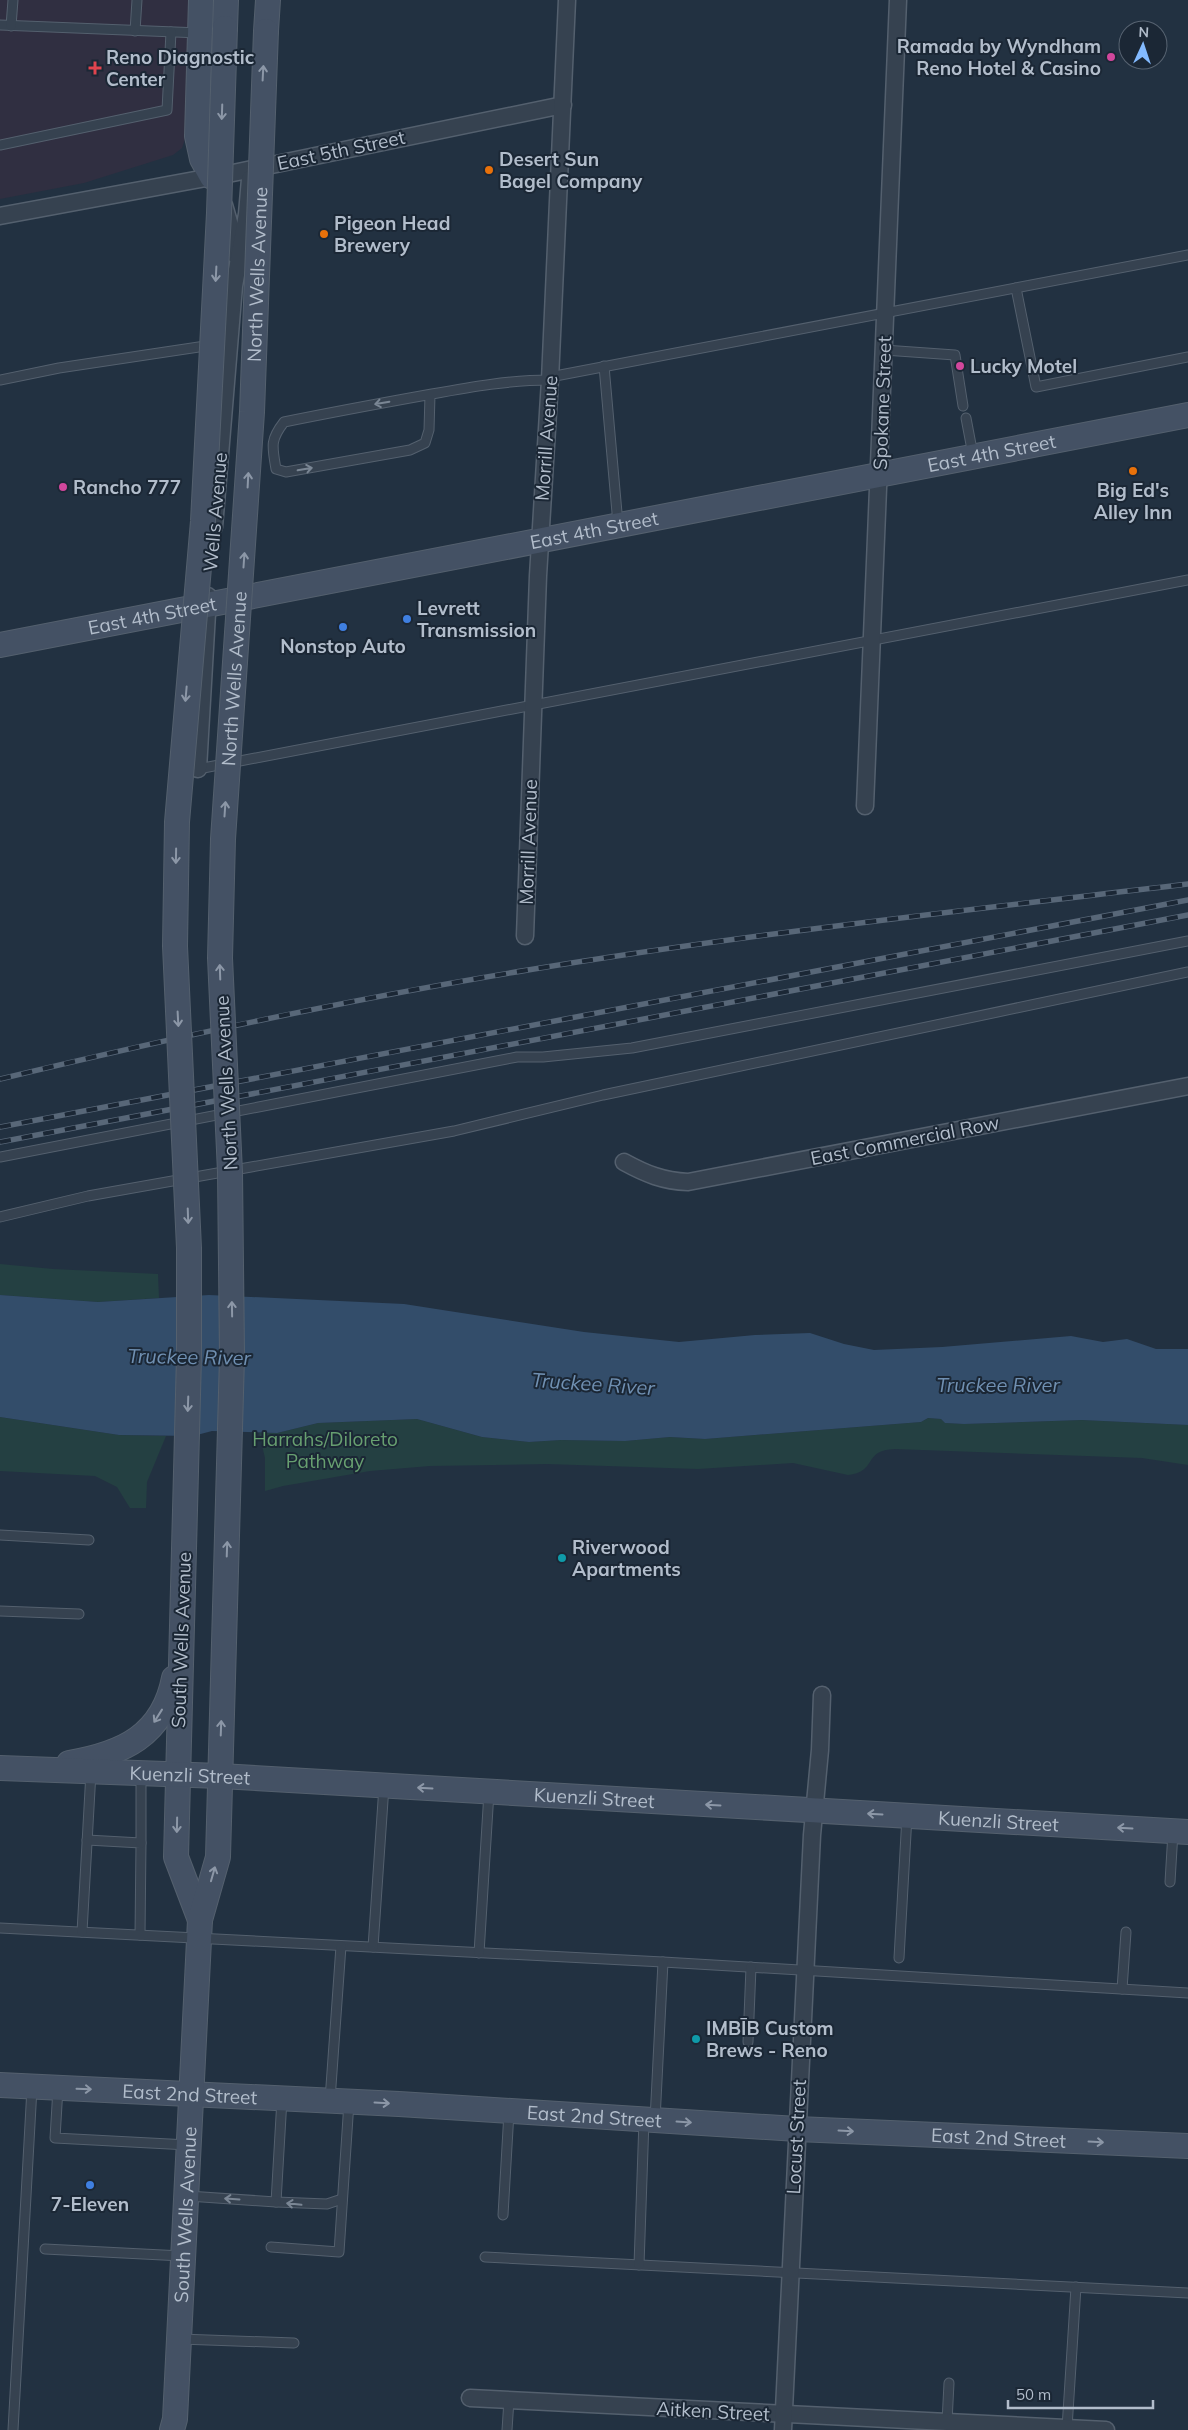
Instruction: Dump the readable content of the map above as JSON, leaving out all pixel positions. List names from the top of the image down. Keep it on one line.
{"streets":{"main road":["North Wells Avenue","East 4th Street","South Wells Avenue","Kuenzli Street","East 2nd Street"],"street":["East 5th Street","Spokane Street","Morrill Avenue","Wells Avenue","East Commercial Row","Locust Street","Aitken Street"]},"crossings":[["East 5th Street","Morrill Avenue"],["East 5th Street","Wells Avenue"],["North Wells Avenue","South Wells Avenue"],["Spokane Street","East 4th Street"],["Morrill Avenue","East 4th Street"],["East 4th Street","Wells Avenue"],["South Wells Avenue","Kuenzli Street"],["South Wells Avenue","East 2nd Street"],["Kuenzli Street","Locust Street"],["East 2nd Street","Locust Street"],["Locust Street","Aitken Street"]],"one_way":["North Wells Avenue","Kuenzli Street","East 2nd Street"],"water":["Truckee River"],"parks":["Harrahs/Diloreto Pathway"],"places":{"other":["Ramada by Wyndham Reno Hotel & Casino","Desert Sun Bagel Company","Pigeon Head Brewery","Lucky Motel","Big Ed's Alley Inn","Rancho 777","Levrett Transmission","Nonstop Auto","Riverwood Apartments","IMBĪB Custom Brews - Reno","7-Eleven"],"health":["Reno Diagnostic Center"]},"scale_bar":"50 m","north":"top"}
